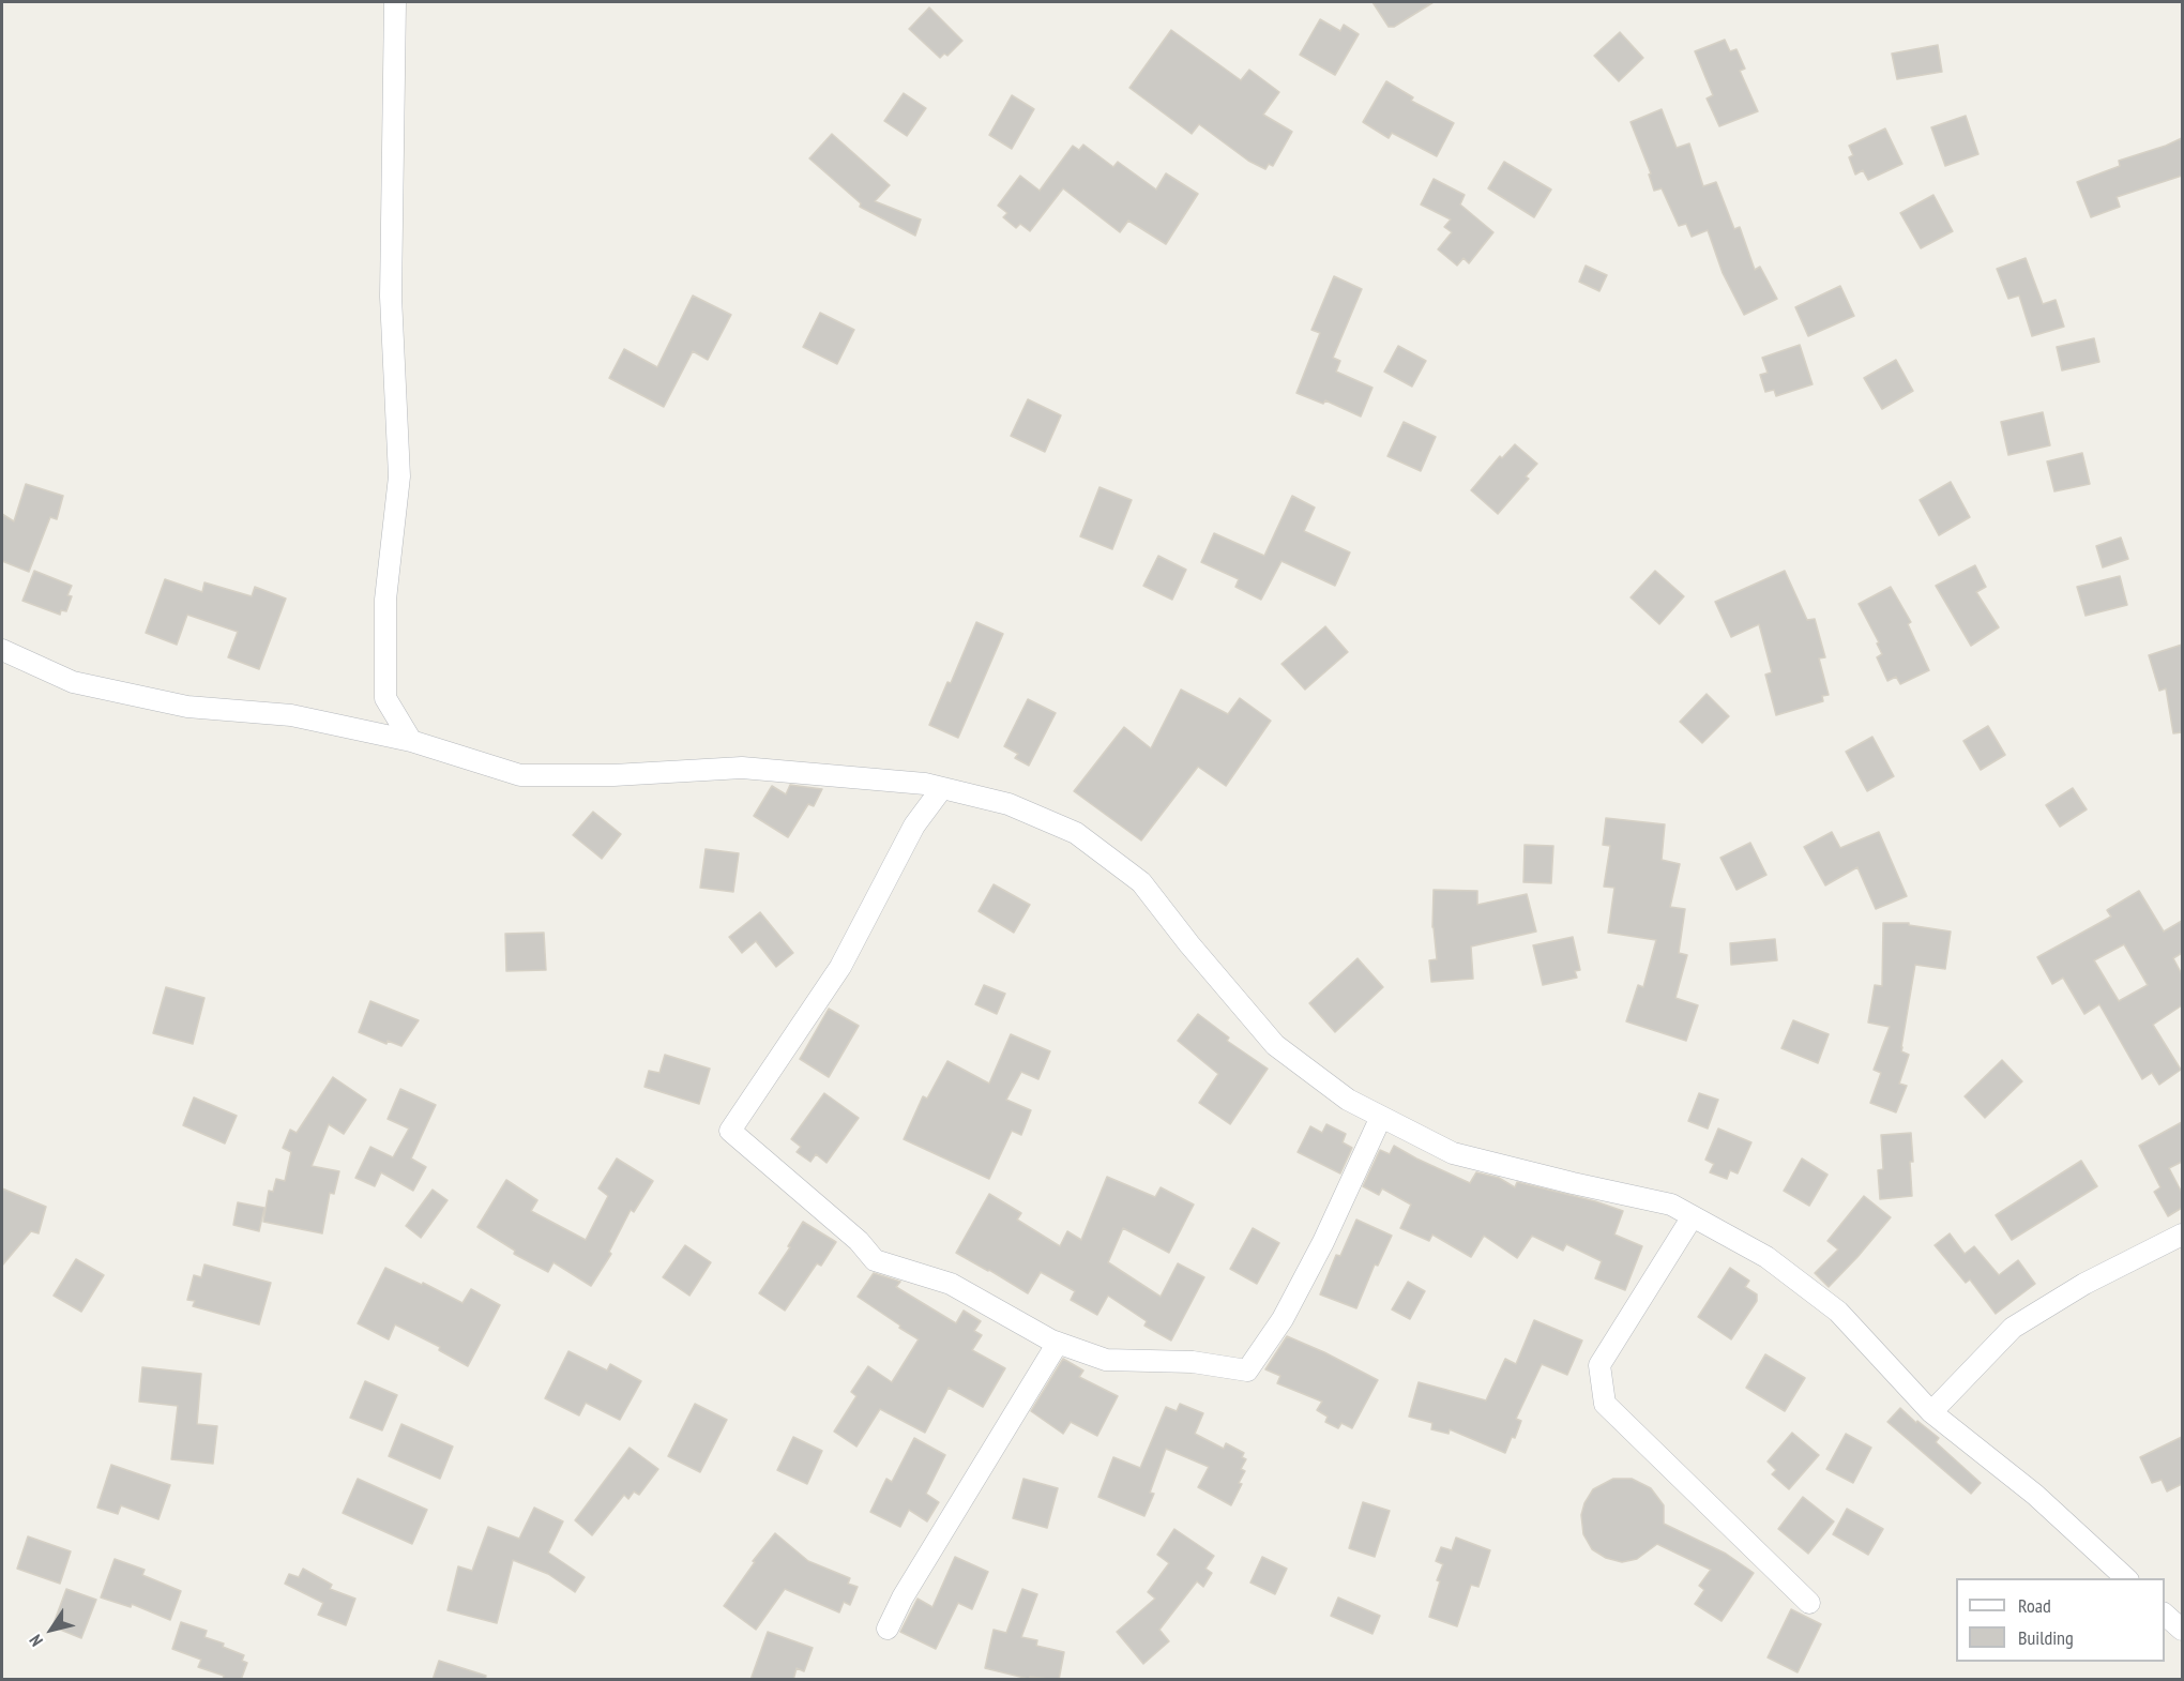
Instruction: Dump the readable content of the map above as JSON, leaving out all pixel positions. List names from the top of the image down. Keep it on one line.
{"legend":["Road","Building"],"north":"bottom left"}
